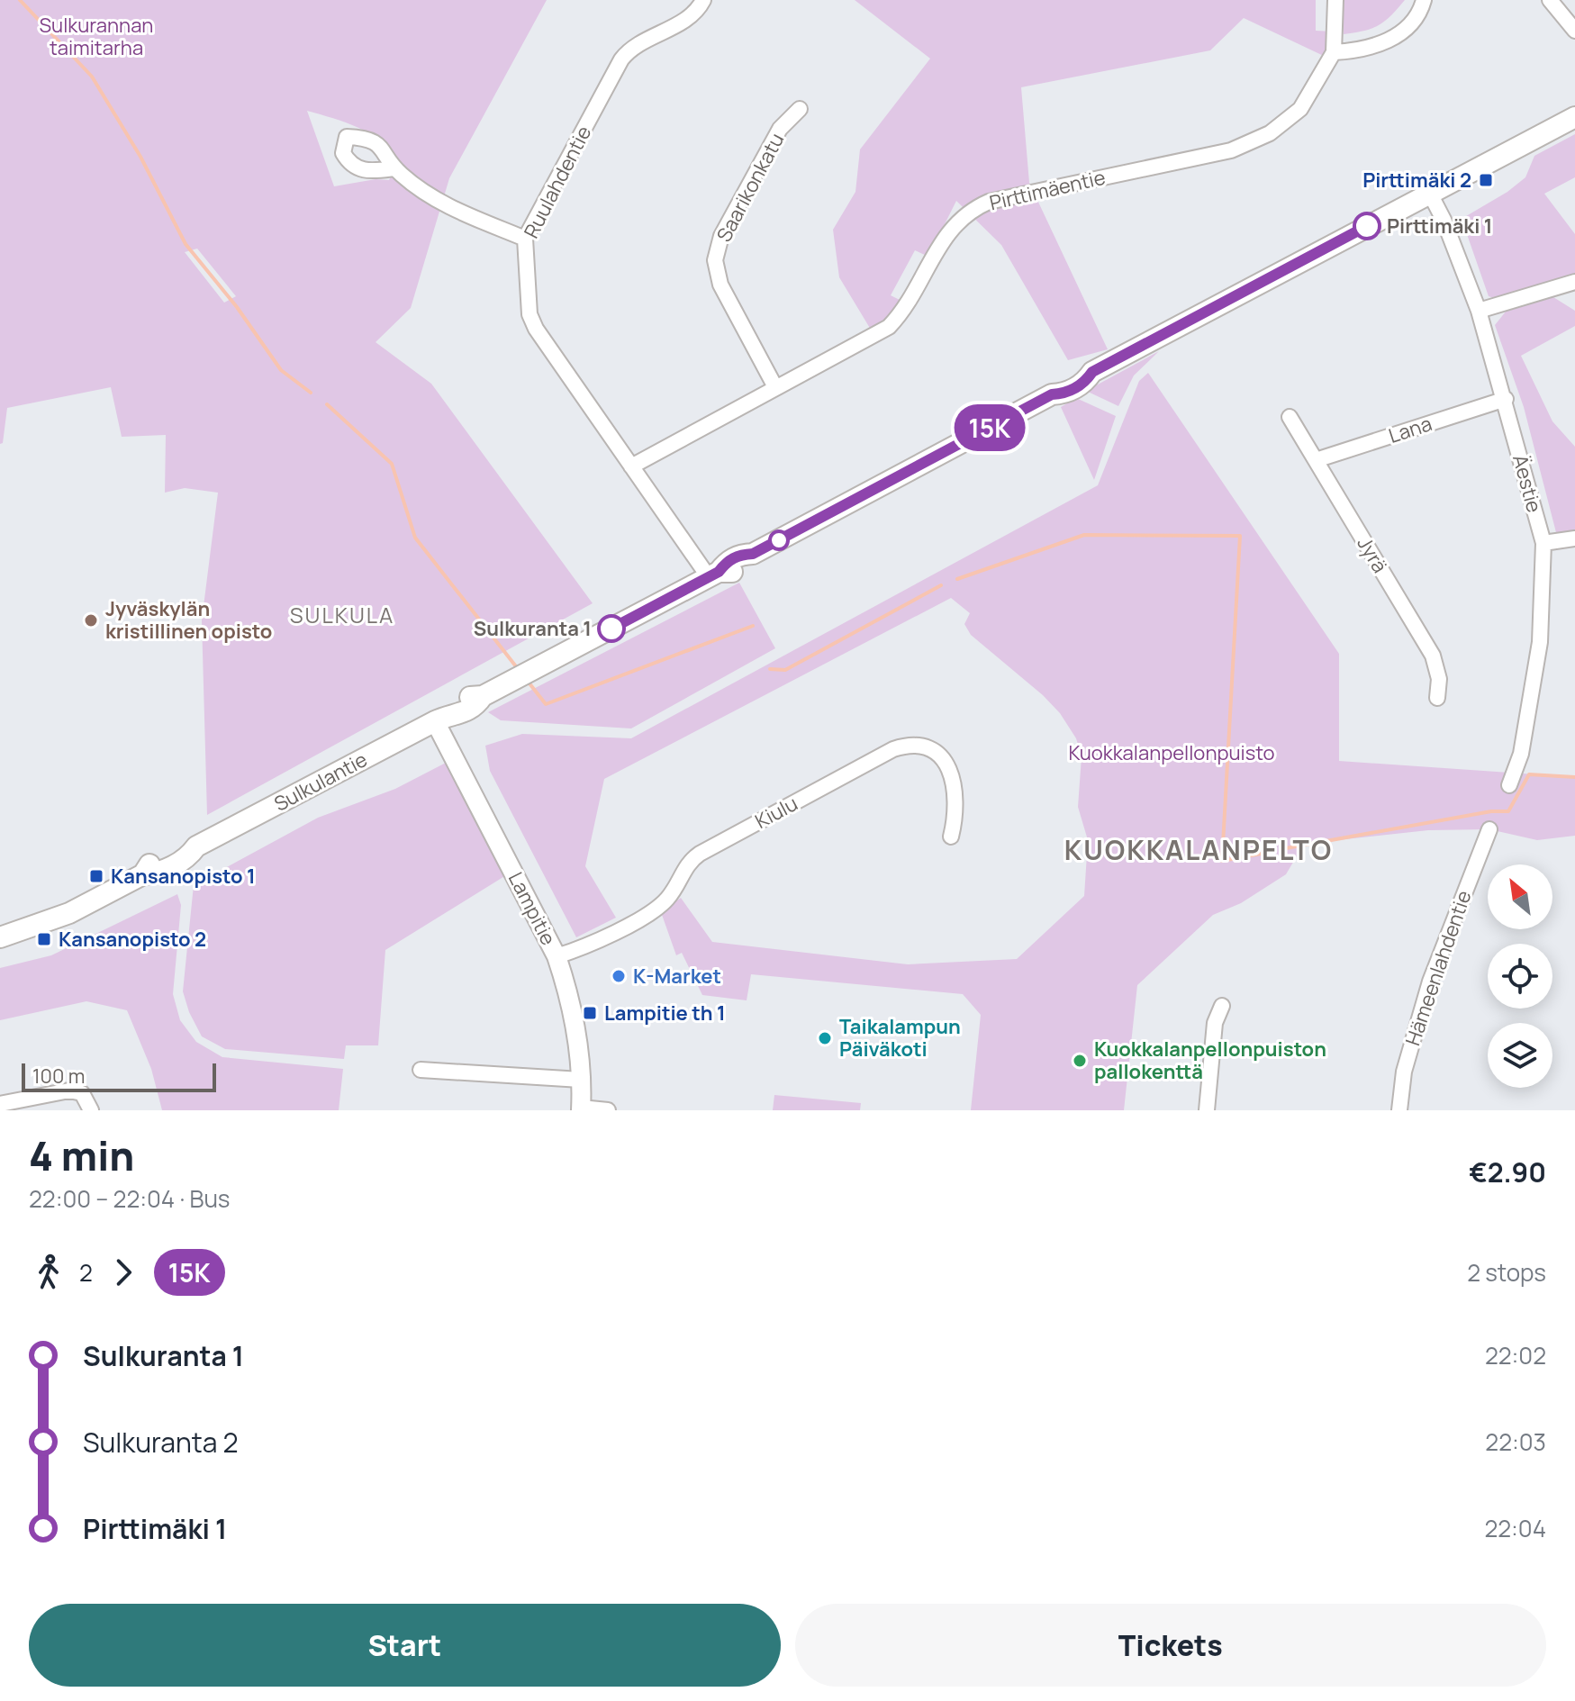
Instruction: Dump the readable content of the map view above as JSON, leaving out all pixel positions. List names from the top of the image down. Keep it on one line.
{"streets":{"main road":["Sulkulantie"],"street":["Ruulahdentie","Saarikonkatu","Pirttimäentie","Lana","Äestie","Jyrä","Kiulu","Lampitie","Hämeenlahdentie"]},"crossings":[["Ruulahdentie","Pirttimäentie"],["Ruulahdentie","Sulkulantie"],["Saarikonkatu","Pirttimäentie"],["Lana","Äestie"],["Lana","Jyrä"],["Äestie","Sulkulantie"],["Sulkulantie","Lampitie"],["Kiulu","Lampitie"]],"districts":["SULKULA","KUOKKALANPELTO"],"parks":["Sulkurannan taimitarha","Kuokkalanpellonpuisto"],"places":{"transit":["Pirttimäki 2","Kansanopisto 1","Kansanopisto 2","Lampitie th 1"],"other":["Pirttimäki 1","Jyväskylän kristillinen opisto","Sulkuranta 1","K-Market","Taikalampun Päiväkoti","Kuokkalanpellonpuiston pallokenttä"]},"lines":["bus line 15K"],"scale_bar":"100 m","north":"top left","page":{"on_map":"15K","scale":"100 m","heading":["4 min","22:00 – 22:04 · Bus","€2.90"],"legs":["2","15K","2 stops"],"list":[{"name":"Sulkuranta 1","value":"22:02"},{"name":"Sulkuranta 2","value":"22:03"},{"name":"Pirttimäki 1","value":"22:04"}],"buttons":["Start","Tickets"]}}
